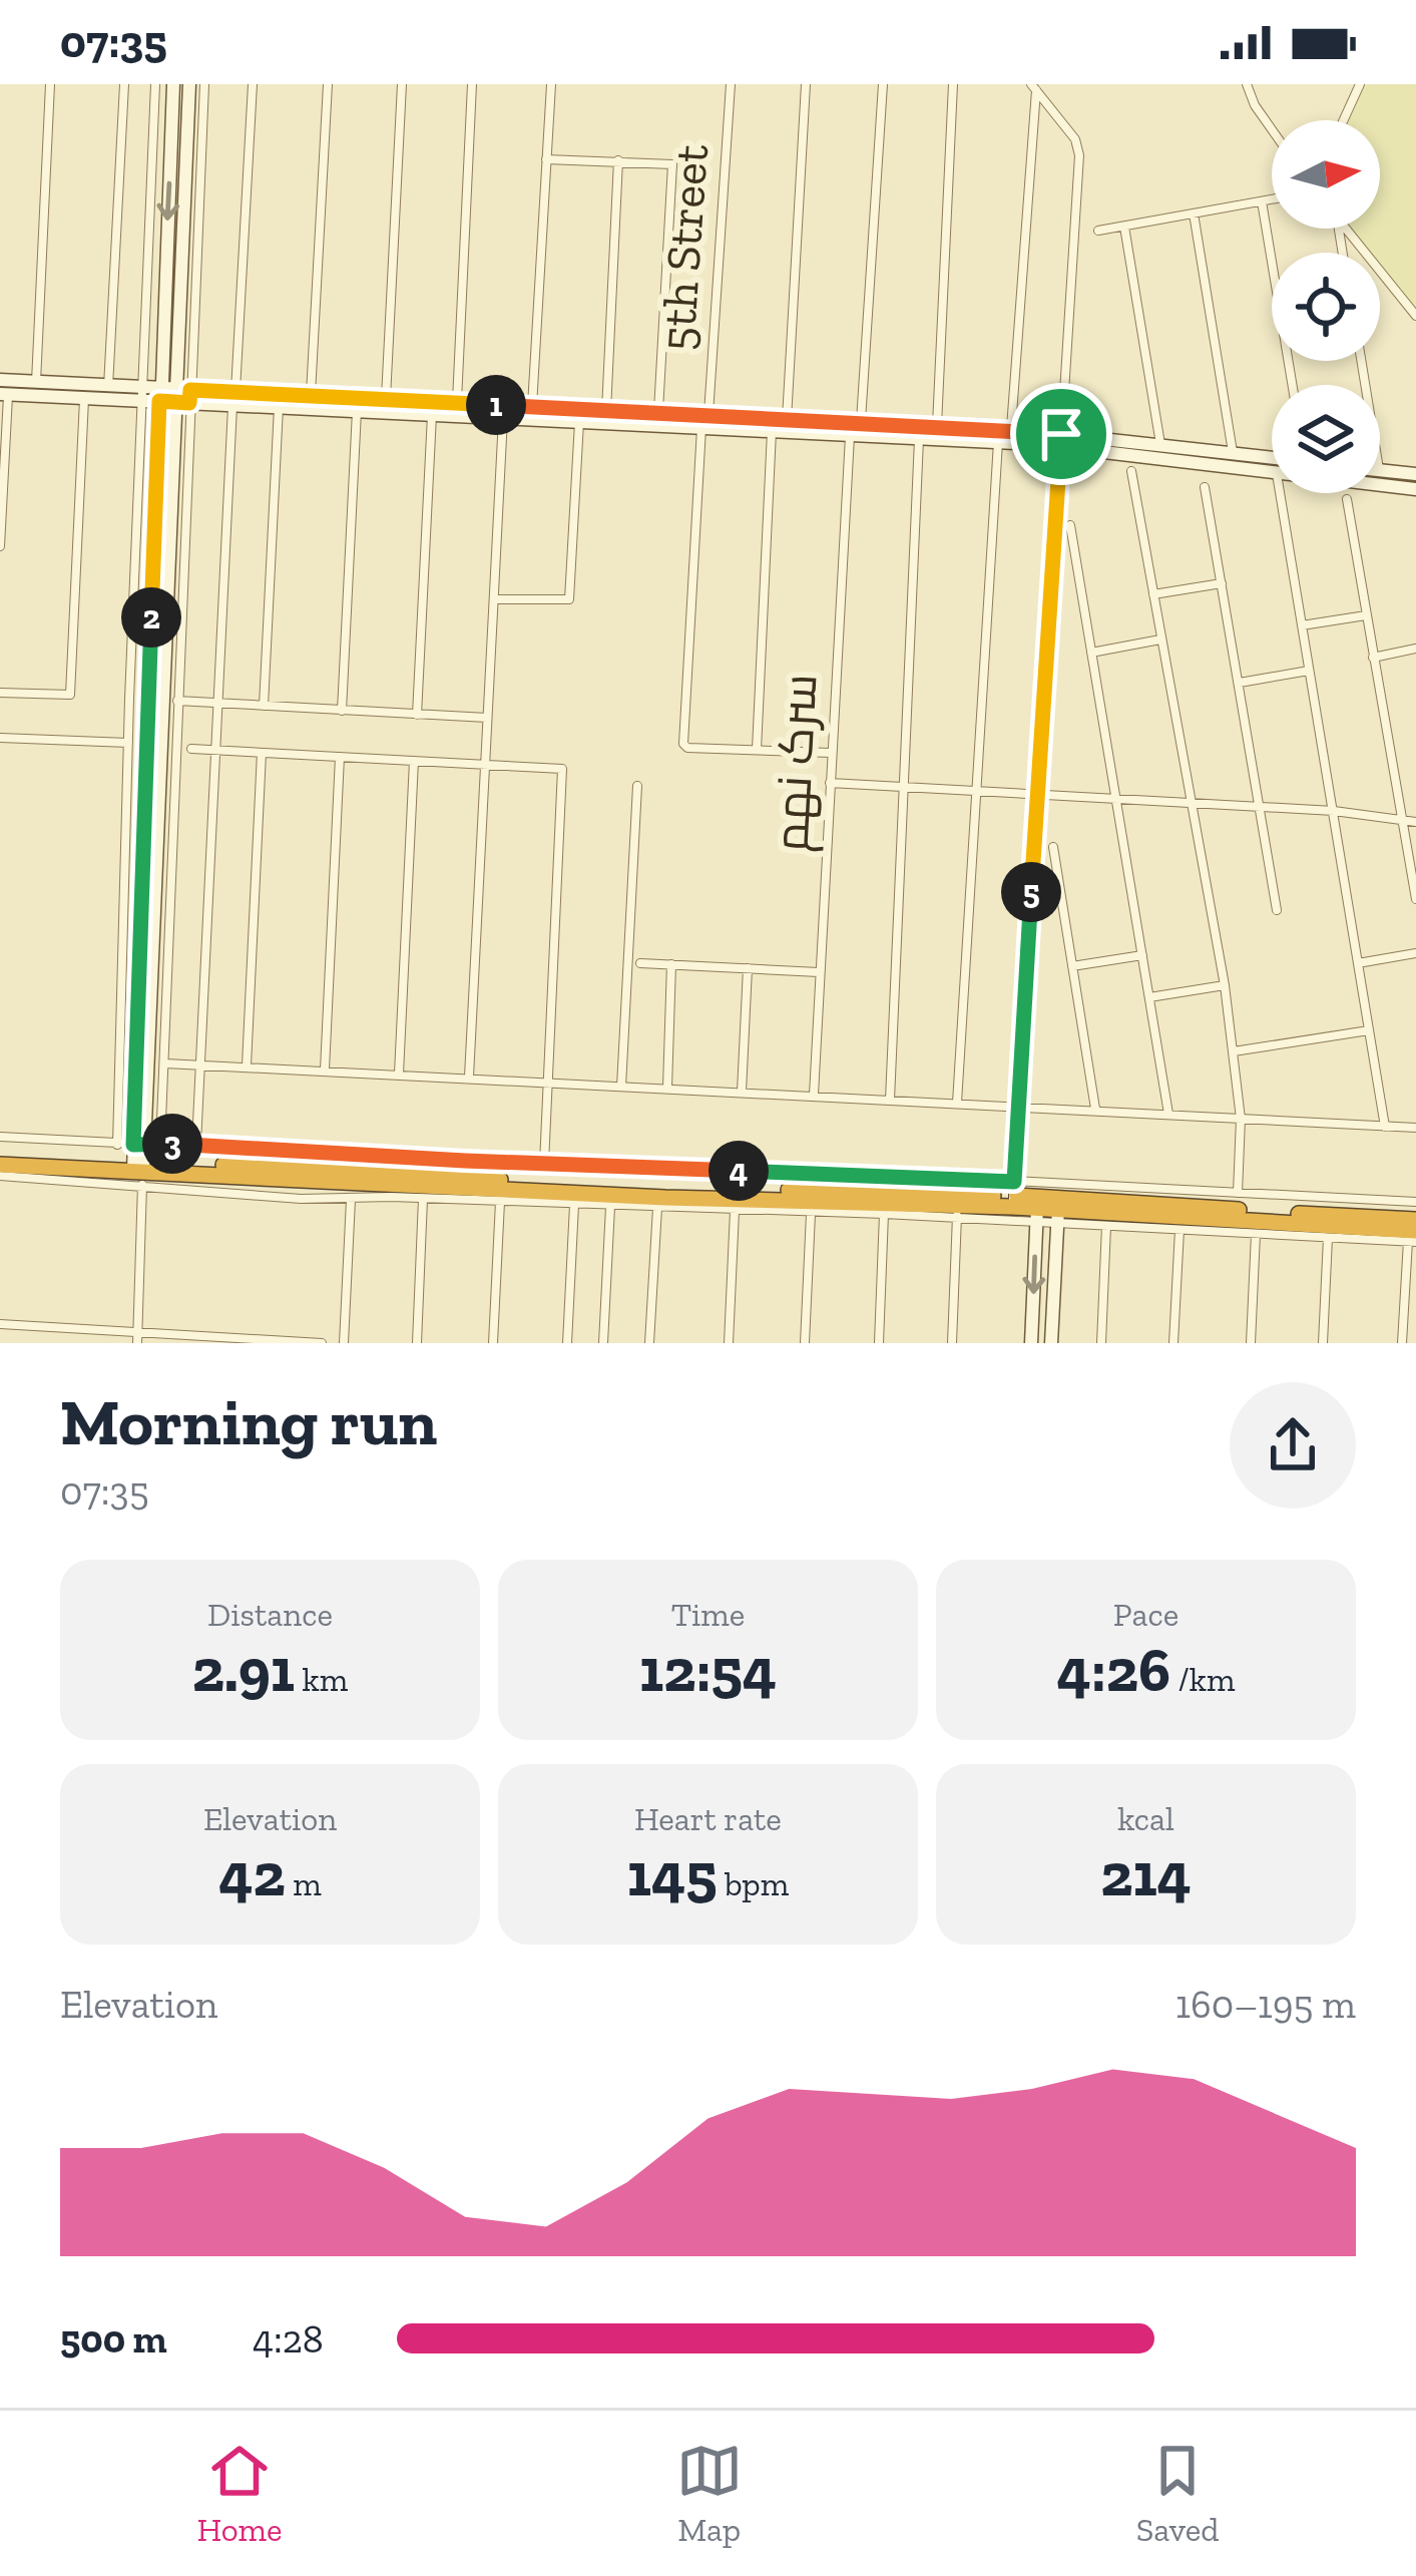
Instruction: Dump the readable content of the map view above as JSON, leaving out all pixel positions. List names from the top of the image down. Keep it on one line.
{"streets":{"street":["5th Street","سرک نهم"]},"north":"right","page":{"status":"07:35","pins":["1","2","5","3","4"],"heading":["Morning run","07:35"],"stats":[["Distance","2.91 km"],["Time","12:54"],["Pace","4:26 /km"],["Elevation","42 m"],["Heart rate","145 bpm"],["kcal","214"]],"chart":["Elevation","160–195 m"],"list":[{"name":"500 m","note":"4:28"}],"tabs":["Home","Map","Saved"]}}
